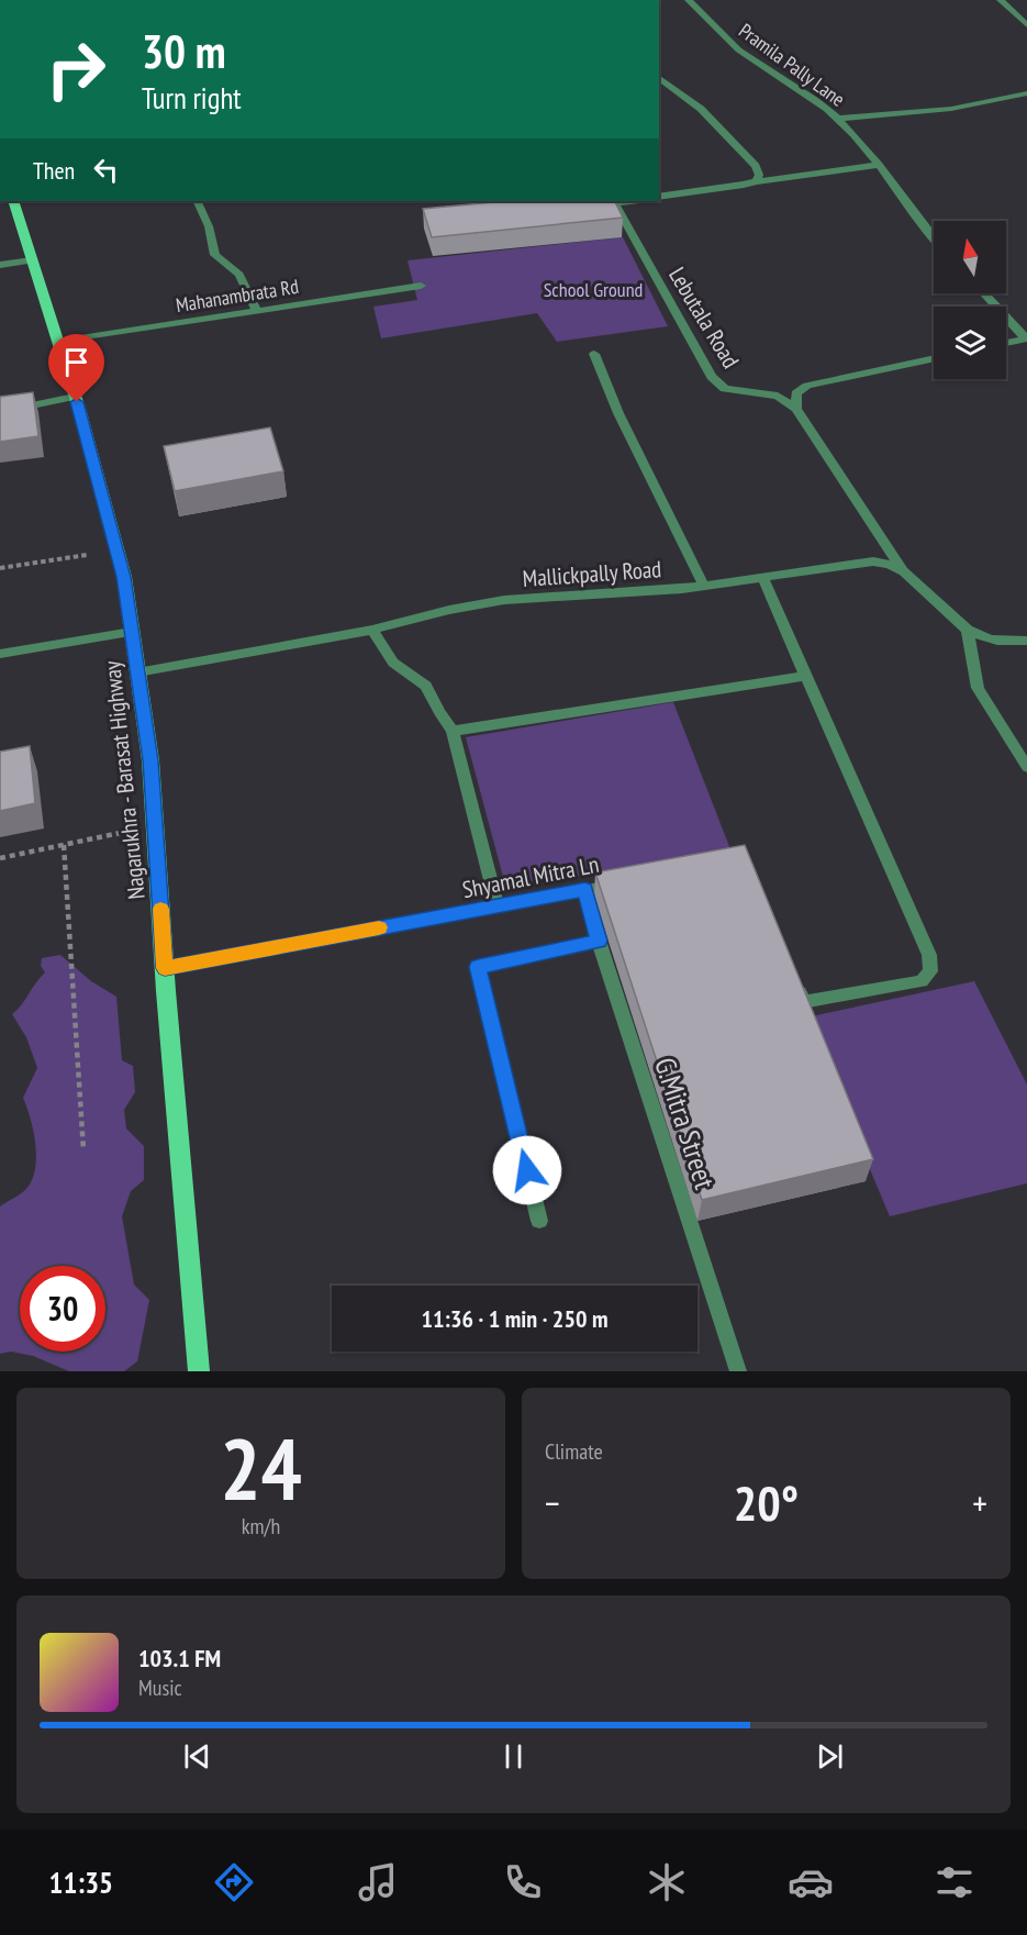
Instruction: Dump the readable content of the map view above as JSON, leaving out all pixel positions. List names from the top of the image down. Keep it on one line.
{"streets":{"main road":["Nagarukhra - Barasat Highway"],"street":["Pramila Pally Lane","Mahanambrata Rd","Lebutala Road","Mallickpally Road","Shyamal Mitra Ln","G.Mitra Street"]},"crossings":[["Mahanambrata Rd","Nagarukhra - Barasat Highway"],["Lebutala Road","Mallickpally Road"],["Mallickpally Road","Nagarukhra - Barasat Highway"],["Nagarukhra - Barasat Highway","Shyamal Mitra Ln"],["Shyamal Mitra Ln","G.Mitra Street"]],"parks":["School Ground"],"north":"top","page":{"turn":["30 m","Turn right"],"then":"Then","limit":"30","trip":"11:36 · 1 min · 250 m","tile":[["24","km/h"],"Climate"],"heat":["−","20°","+"],"song":["103.1 FM","Music"],"tabs":"11:35"}}
